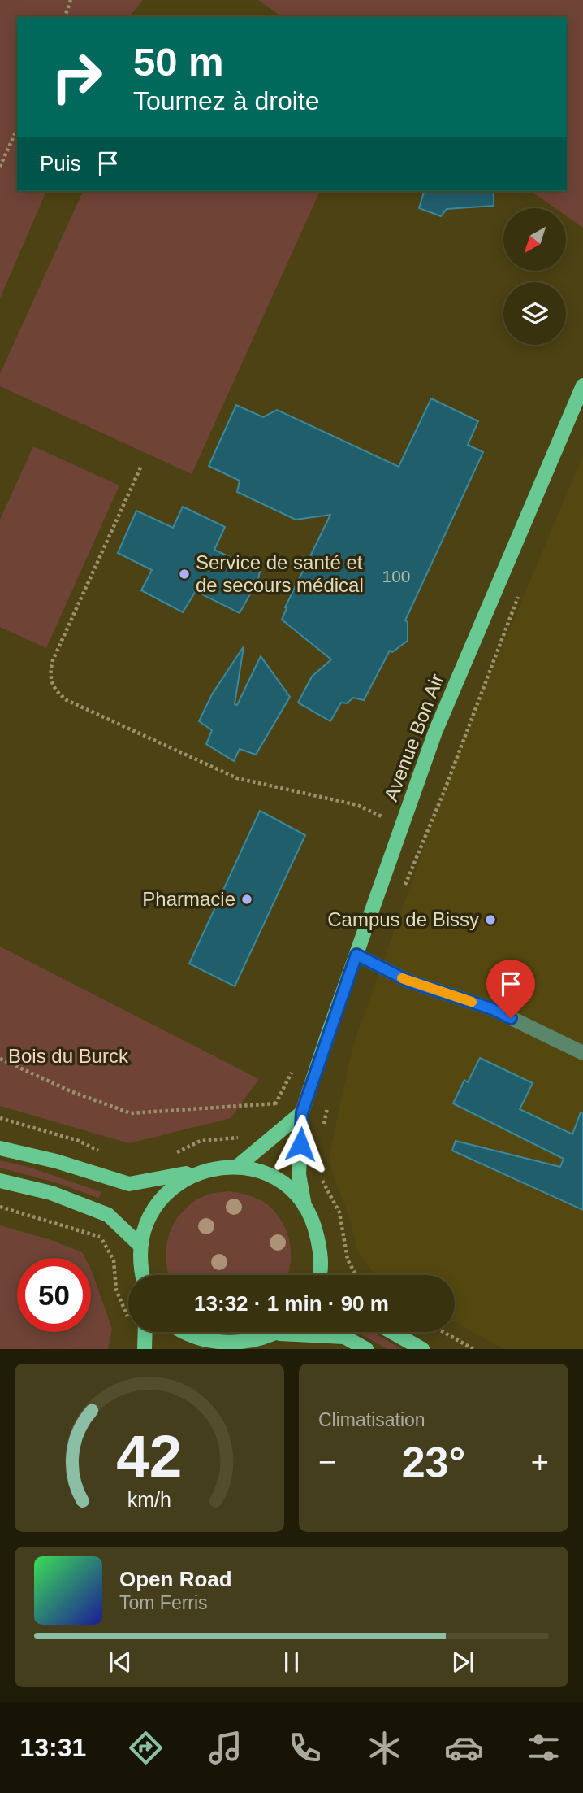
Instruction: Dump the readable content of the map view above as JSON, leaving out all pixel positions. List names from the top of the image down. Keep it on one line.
{"streets":{"main road":["Avenue Bon Air"]},"parks":["Bois du Burck"],"places":["Service de santé et de secours médical","Pharmacie","Campus de Bissy"],"house_numbers":["100"],"north":"bottom left","page":{"turn":["50 m","Tournez à droite"],"then":"Puis","limit":"50","trip":"13:32 · 1 min · 90 m","tile":"Climatisation","heat":["−","23°","+"],"song":["Open Road","Tom Ferris"],"tabs":"13:31","gauge":["42","km/h"]}}
